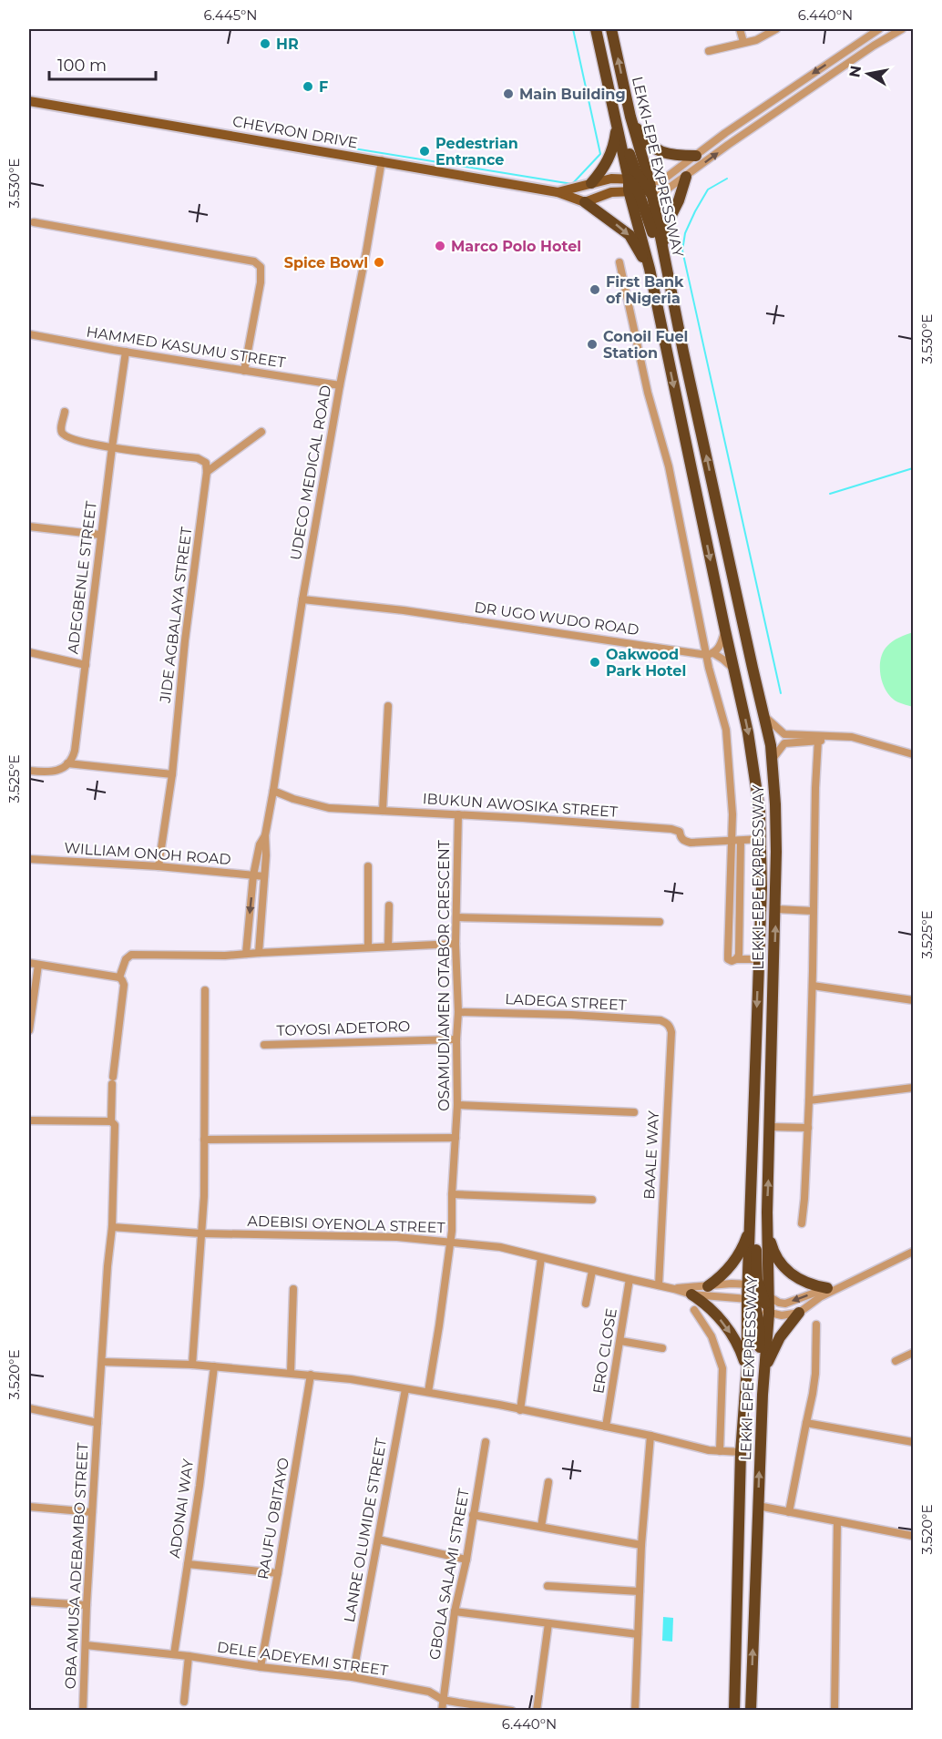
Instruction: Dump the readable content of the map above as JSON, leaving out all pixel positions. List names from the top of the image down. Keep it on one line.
{"streets":{"highway":["LEKKI-EPE EXPRESSWAY"],"main road":["CHEVRON DRIVE"],"street":["HAMMED KASUMU STREET","UDECO MEDICAL ROAD","ADEGBENLE STREET","JIDE AGBALAYA STREET","DR UGO WUDO ROAD","IBUKUN AWOSIKA STREET","WILLIAM ONOH ROAD","OSAMUDIAMEN OTABOR CRESCENT","LADEGA STREET","TOYOSI ADETORO","BAALE WAY","ADEBISI OYENOLA STREET","ERO CLOSE","ADONAI WAY","RAUFU OBITAYO","LANRE OLUMIDE STREET","OBA AMUSA ADEBAMBO STREET","GBOLA SALAMI STREET","DELE ADEYEMI STREET"]},"crossings":[["CHEVRON DRIVE","LEKKI-EPE EXPRESSWAY"],["CHEVRON DRIVE","UDECO MEDICAL ROAD"],["LEKKI-EPE EXPRESSWAY","IBUKUN AWOSIKA STREET"],["HAMMED KASUMU STREET","UDECO MEDICAL ROAD"],["HAMMED KASUMU STREET","ADEGBENLE STREET"],["UDECO MEDICAL ROAD","DR UGO WUDO ROAD"],["UDECO MEDICAL ROAD","IBUKUN AWOSIKA STREET"],["JIDE AGBALAYA STREET","WILLIAM ONOH ROAD"],["IBUKUN AWOSIKA STREET","OSAMUDIAMEN OTABOR CRESCENT"],["OSAMUDIAMEN OTABOR CRESCENT","LADEGA STREET"],["OSAMUDIAMEN OTABOR CRESCENT","TOYOSI ADETORO"],["OSAMUDIAMEN OTABOR CRESCENT","ADEBISI OYENOLA STREET"],["LADEGA STREET","BAALE WAY"],["BAALE WAY","ADEBISI OYENOLA STREET"],["ADEBISI OYENOLA STREET","ERO CLOSE"],["ADEBISI OYENOLA STREET","OBA AMUSA ADEBAMBO STREET"],["ADONAI WAY","DELE ADEYEMI STREET"],["RAUFU OBITAYO","DELE ADEYEMI STREET"],["LANRE OLUMIDE STREET","DELE ADEYEMI STREET"],["OBA AMUSA ADEBAMBO STREET","DELE ADEYEMI STREET"],["GBOLA SALAMI STREET","DELE ADEYEMI STREET"]],"places":["HR","F","Main Building","Pedestrian Entrance","Marco Polo Hotel","Spice Bowl","First Bank of Nigeria","Conoil Fuel Station","Oakwood Park Hotel"],"scale_bar":"100 m","north":"left","coordinates":["6.445°N","6.440°N","3.530°E","3.525°E","3.520°E"]}
